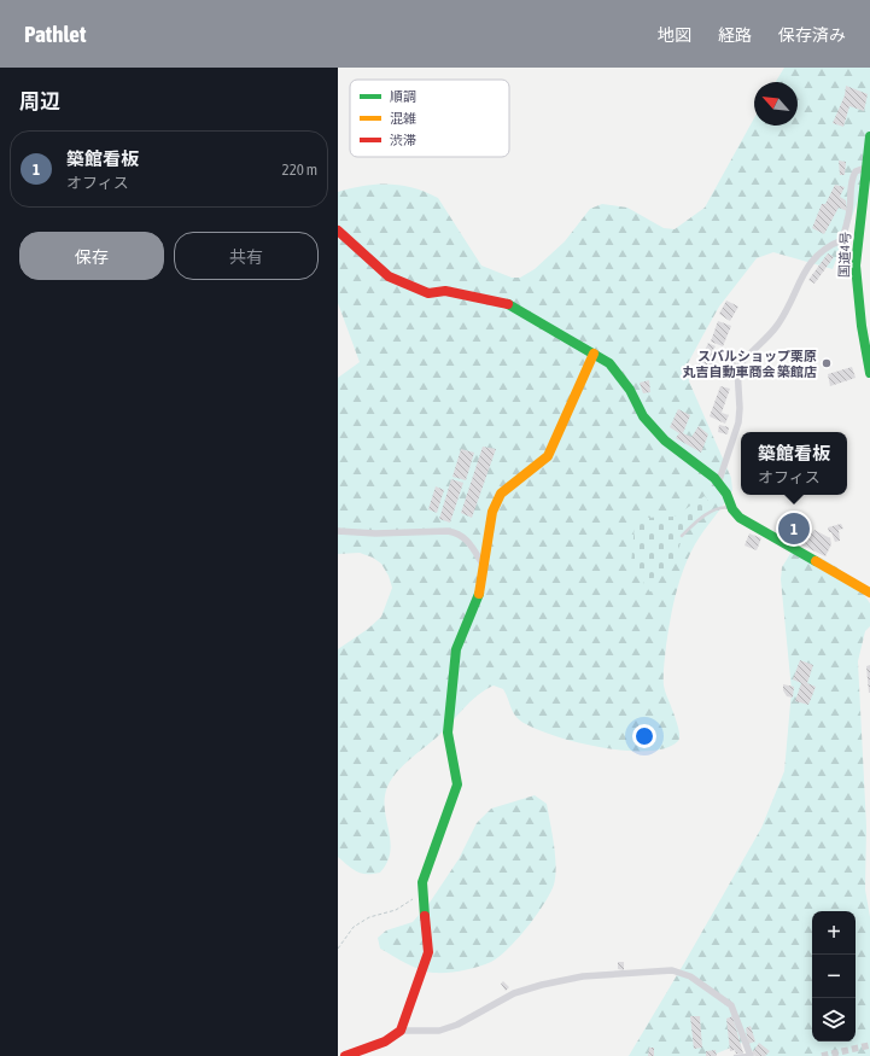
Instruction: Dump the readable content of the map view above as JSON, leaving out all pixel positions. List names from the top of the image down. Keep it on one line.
{"streets":{"main road":["国道4号"]},"places":["スバルショップ栗原 丸吉自動車商会 築館店"],"legend":["順調","混雑","渋滞"],"north":"top left","page":{"header":"Pathlet","nav":["地図","経路","保存済み"],"heading":"周辺","list":[{"mark":"1","name":"築館看板","note":"オフィス","value":"220 m"}],"buttons":["保存","共有"],"popup":["築館看板","オフィス"],"pins":"1","map_buttons":["+","−"]}}
